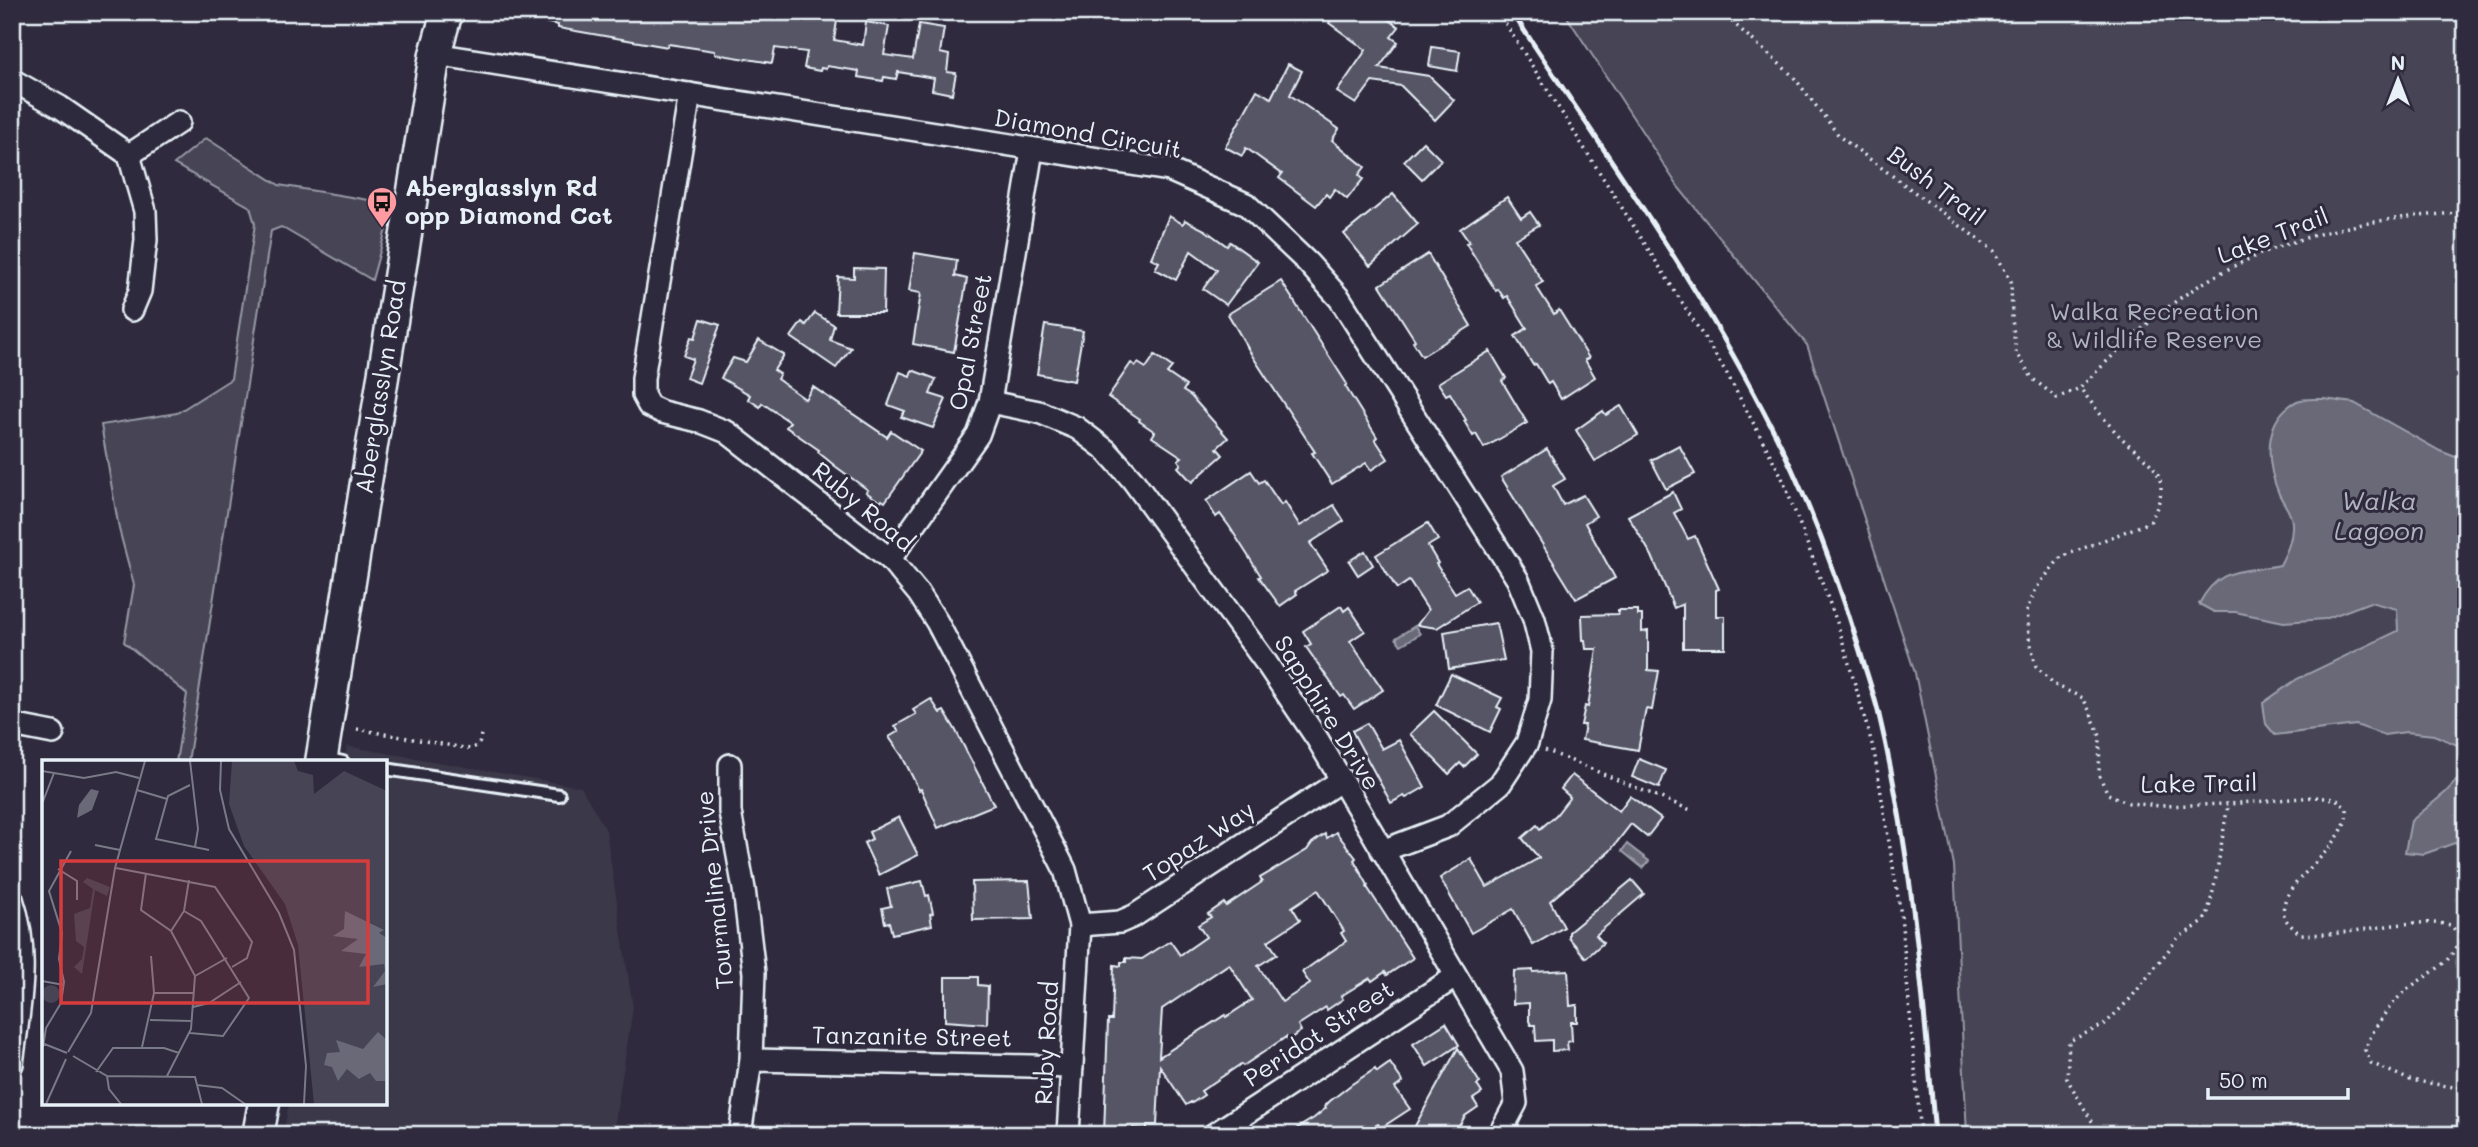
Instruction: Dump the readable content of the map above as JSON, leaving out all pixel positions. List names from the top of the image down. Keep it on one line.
{"streets":{"main road":["Aberglasslyn Road"],"street":["Diamond Circuit","Opal Street","Ruby Road","Sapphire Drive","Topaz Way","Tourmaline Drive","Peridot Street","Tanzanite Street"],"path":["Bush Trail","Lake Trail"]},"crossings":[["Diamond Circuit","Opal Street"],["Diamond Circuit","Aberglasslyn Road"],["Diamond Circuit","Ruby Road"],["Diamond Circuit","Sapphire Drive"],["Bush Trail","Lake Trail"],["Opal Street","Ruby Road"],["Opal Street","Sapphire Drive"],["Ruby Road","Topaz Way"],["Ruby Road","Tanzanite Street"],["Sapphire Drive","Topaz Way"],["Sapphire Drive","Peridot Street"],["Tourmaline Drive","Tanzanite Street"]],"water":["Walka Lagoon"],"parks":["Walka Recreation & Wildlife Reserve"],"places":{"bus stop":["Aberglasslyn Rd opp Diamond Cct"]},"scale_bar":"50 m","north":"top"}
